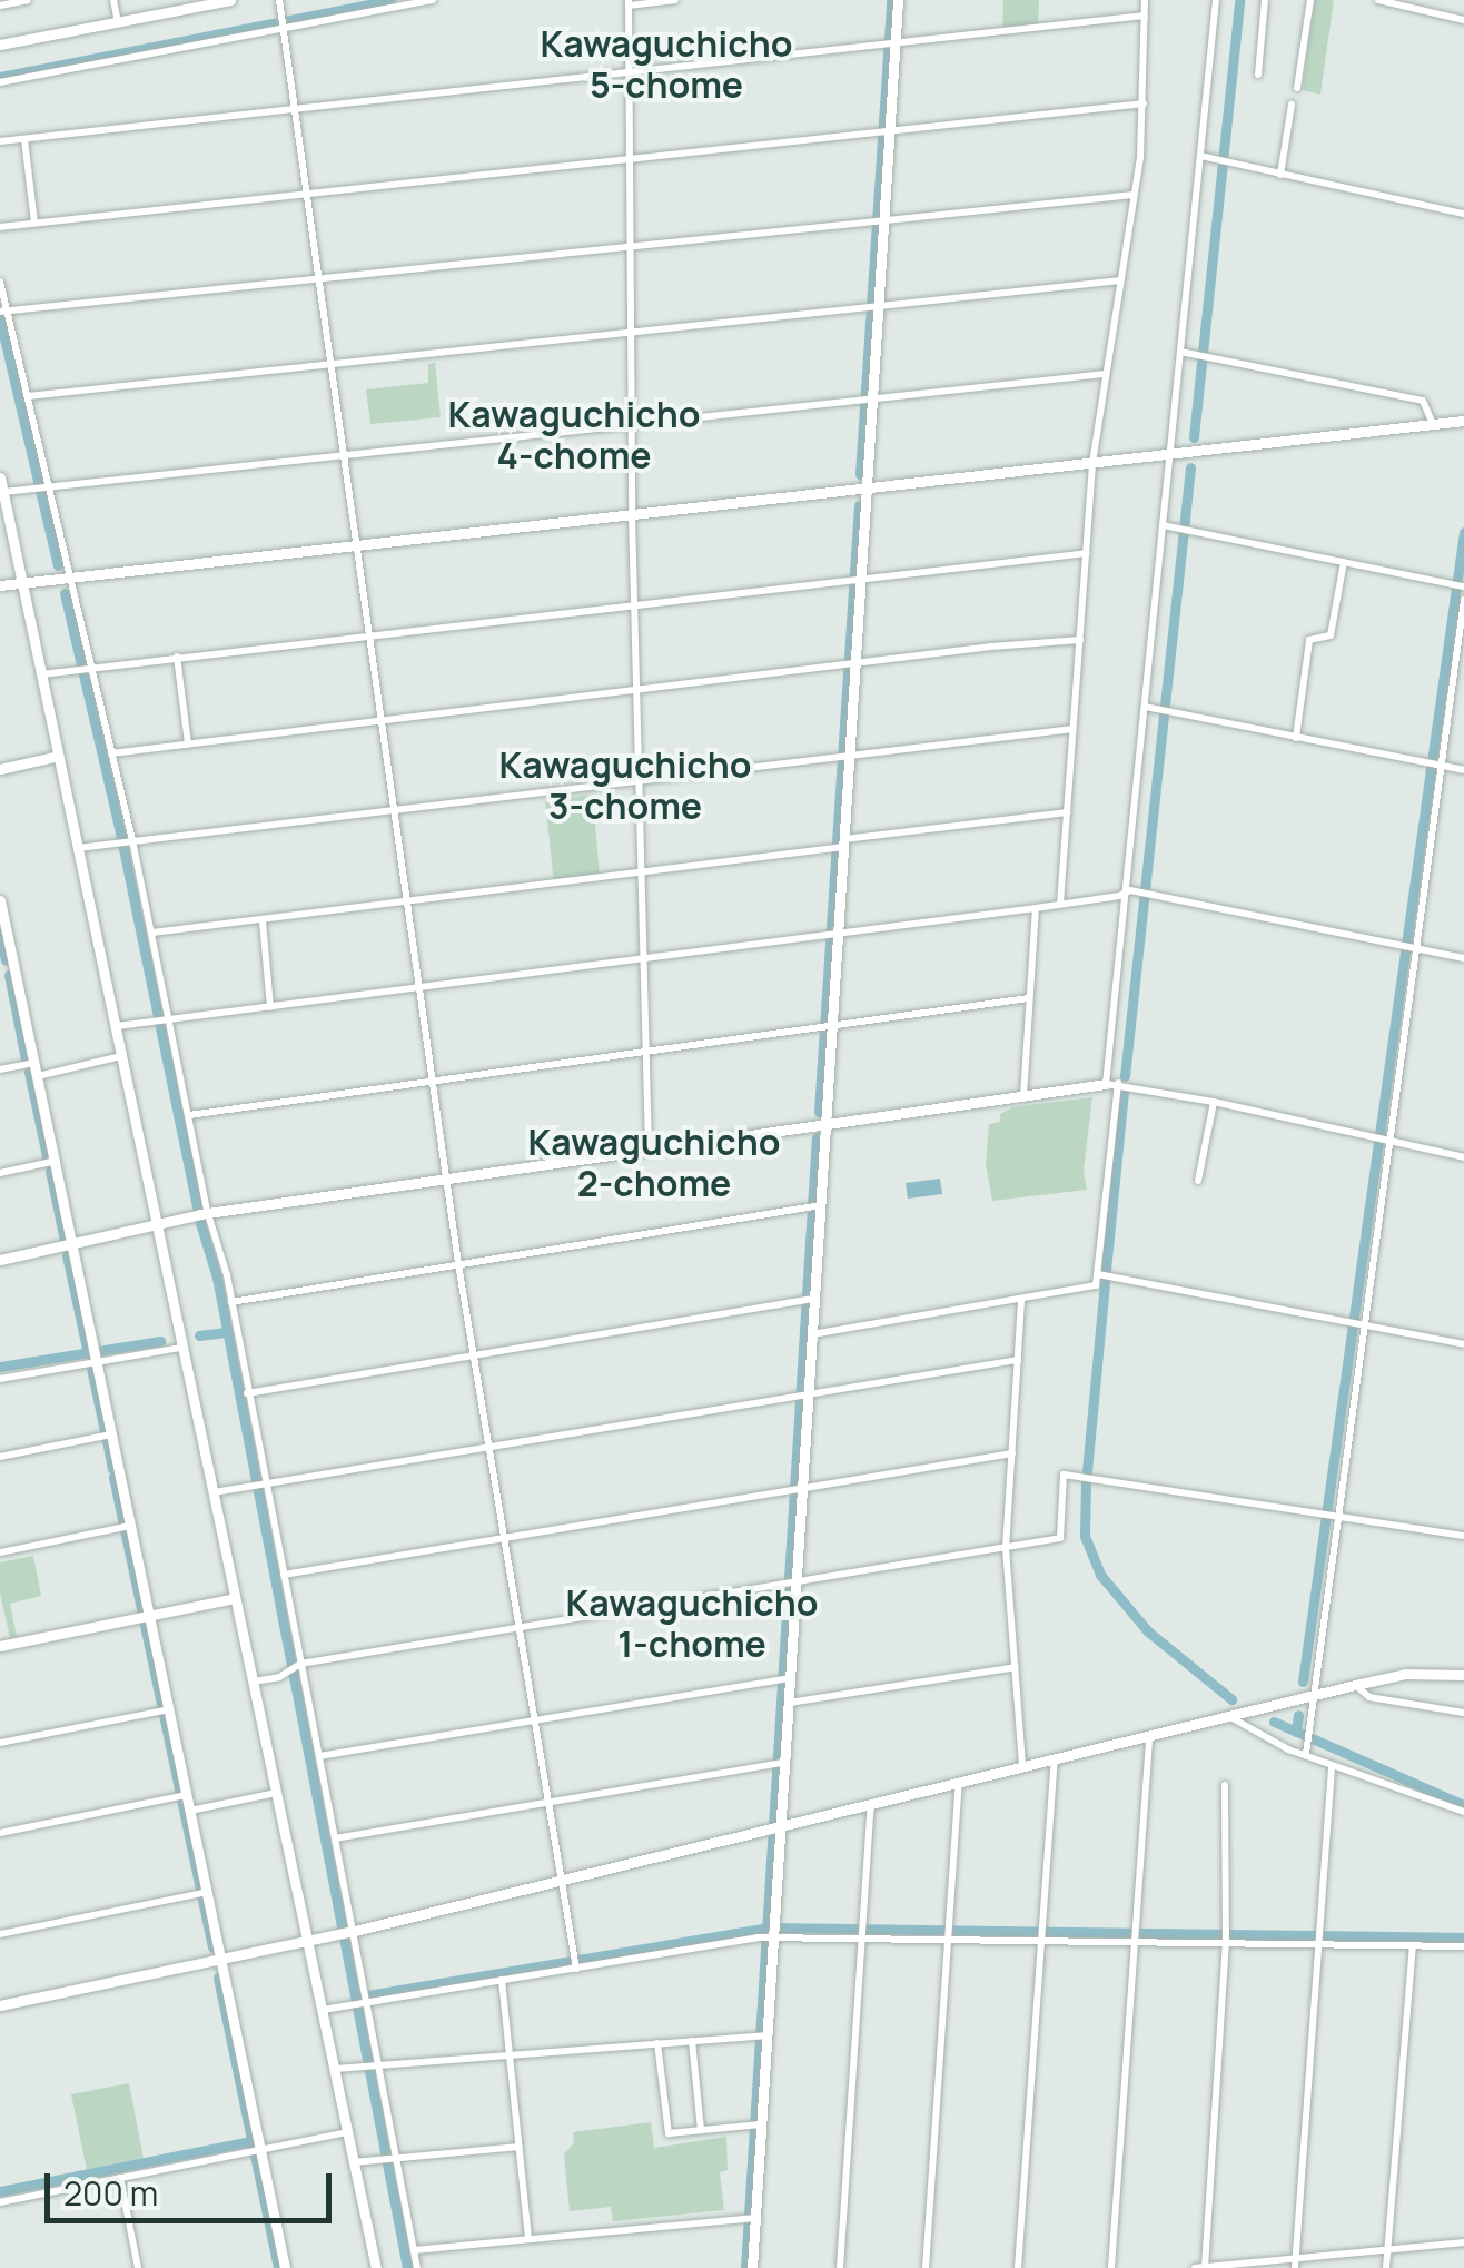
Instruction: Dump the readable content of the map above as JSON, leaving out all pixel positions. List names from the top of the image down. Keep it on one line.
{"districts":["Kawaguchicho 5-chome","Kawaguchicho 4-chome","Kawaguchicho 3-chome","Kawaguchicho 2-chome","Kawaguchicho 1-chome"],"scale_bar":"200 m"}
